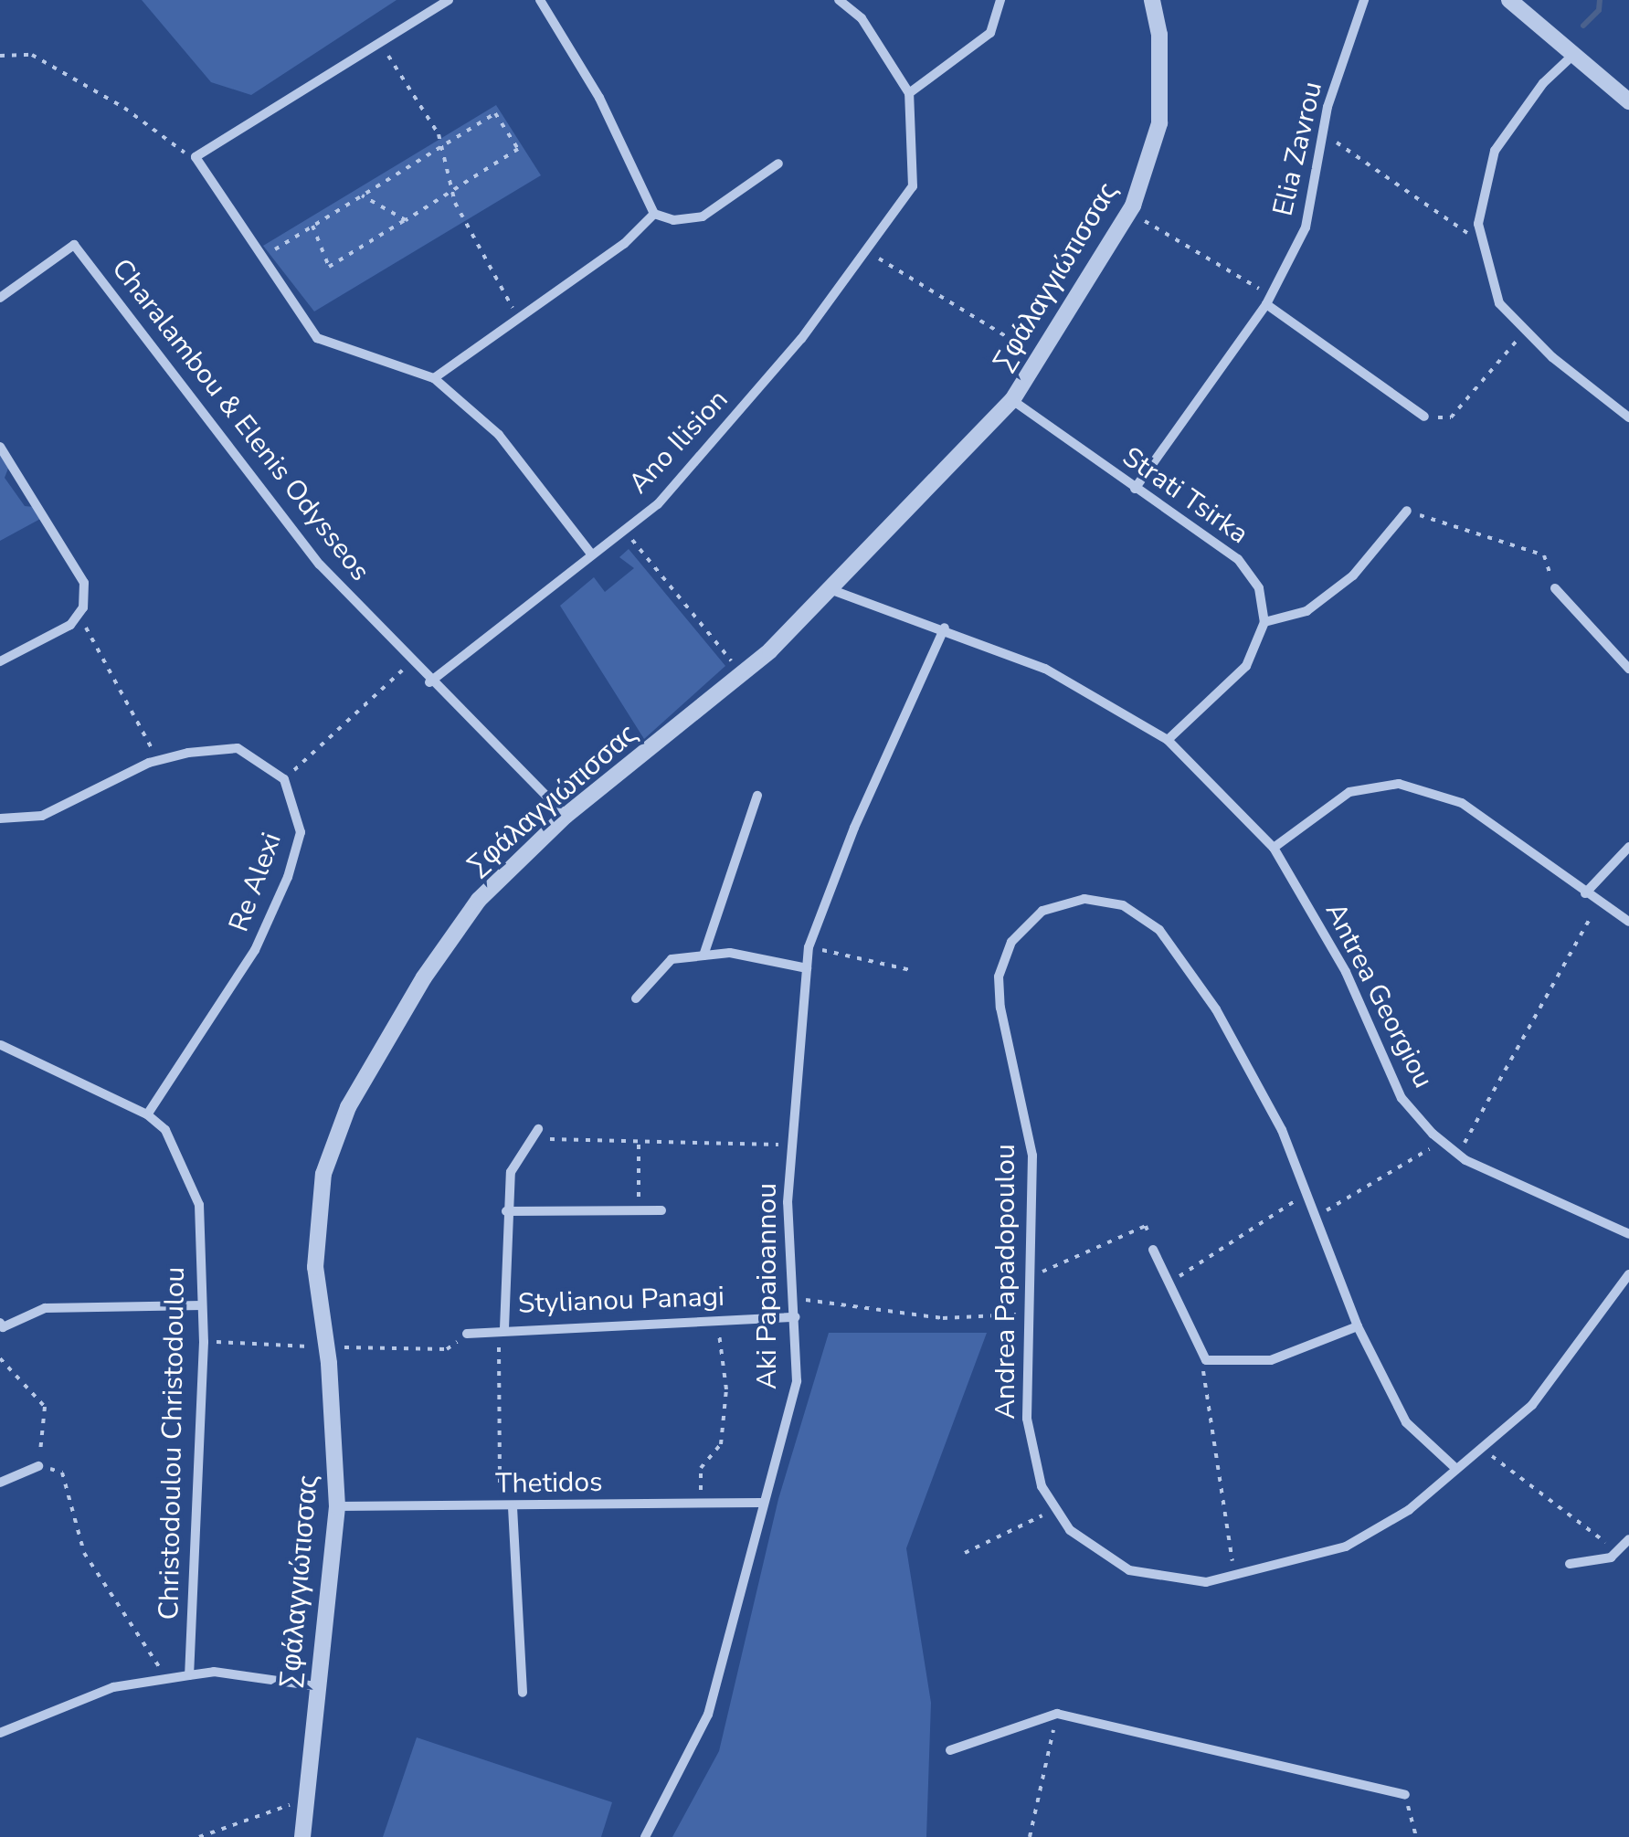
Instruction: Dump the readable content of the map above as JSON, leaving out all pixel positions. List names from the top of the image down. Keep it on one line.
{"streets":{"street":["Elia Zavrou","Σφάλαγγιώτισσας","Charalambou & Elenis Odysseos","Ano Ilision","Strati Tsirka","Re Alexi","Antrea Georgiou","Andrea Papadopoulou","Aki Papaioannou","Stylianou Panagi","Christodoulou Christodoulou","Thetidos"]},"crossings":[["Elia Zavrou","Strati Tsirka"],["Σφάλαγγιώτισσας","Charalambou & Elenis Odysseos"],["Σφάλαγγιώτισσας","Strati Tsirka"],["Σφάλαγγιώτισσας","Antrea Georgiou"],["Σφάλαγγιώτισσας","Thetidos"],["Charalambou & Elenis Odysseos","Ano Ilision"],["Re Alexi","Christodoulou Christodoulou"],["Antrea Georgiou","Aki Papaioannou"],["Aki Papaioannou","Stylianou Panagi"],["Aki Papaioannou","Thetidos"]]}
